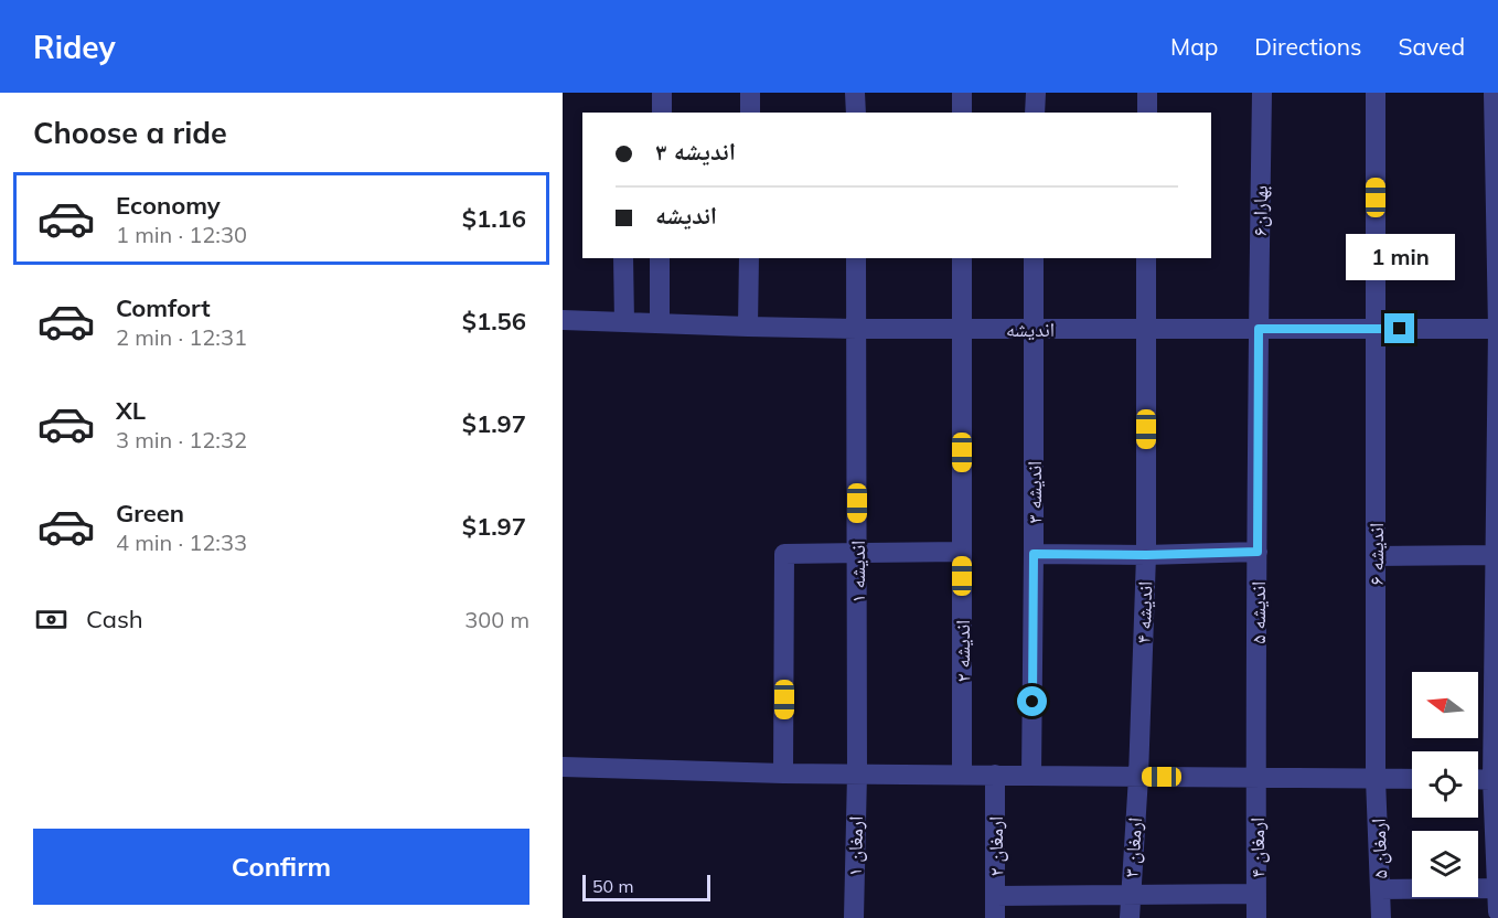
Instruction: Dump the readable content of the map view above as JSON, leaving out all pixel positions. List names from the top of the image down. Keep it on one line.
{"streets":{"street":["بهاران۶","اندیشه","اندیشه ۳","اندیشه ۶","اندیشه ۱","اندیشه ۴","اندیشه ۵","اندیشه ۲","ارمغان ۱","ارمغان ۲","ارمغان ۳","ارمغان ۴","ارمغان ۵"]},"crossings":[["بهاران۶","اندیشه"],["بهاران۶","اندیشه ۵"],["اندیشه","اندیشه ۳"],["اندیشه","اندیشه ۶"],["اندیشه","اندیشه ۱"],["اندیشه","اندیشه ۴"],["اندیشه","اندیشه ۵"],["اندیشه","اندیشه ۲"],["اندیشه ۶","ارمغان ۵"],["اندیشه ۱","ارمغان ۱"],["اندیشه ۴","ارمغان ۳"],["اندیشه ۵","ارمغان ۴"]],"scale_bar":"50 m","north":"left","page":{"header":"Ridey","nav":["Map","Directions","Saved"],"heading":"Choose a ride","banner":["اندیشه ۳","اندیشه"],"list":[{"name":"Economy","note":"1 min · 12:30","value":"$1.16"},{"name":"Comfort","note":"2 min · 12:31","value":"$1.56"},{"name":"XL","note":"3 min · 12:32","value":"$1.97"},{"name":"Green","note":"4 min · 12:33","value":"$1.97"}],"bubble":"1 min","pay":["Cash","300 m"],"buttons":"Confirm","scale":"50 m"}}
